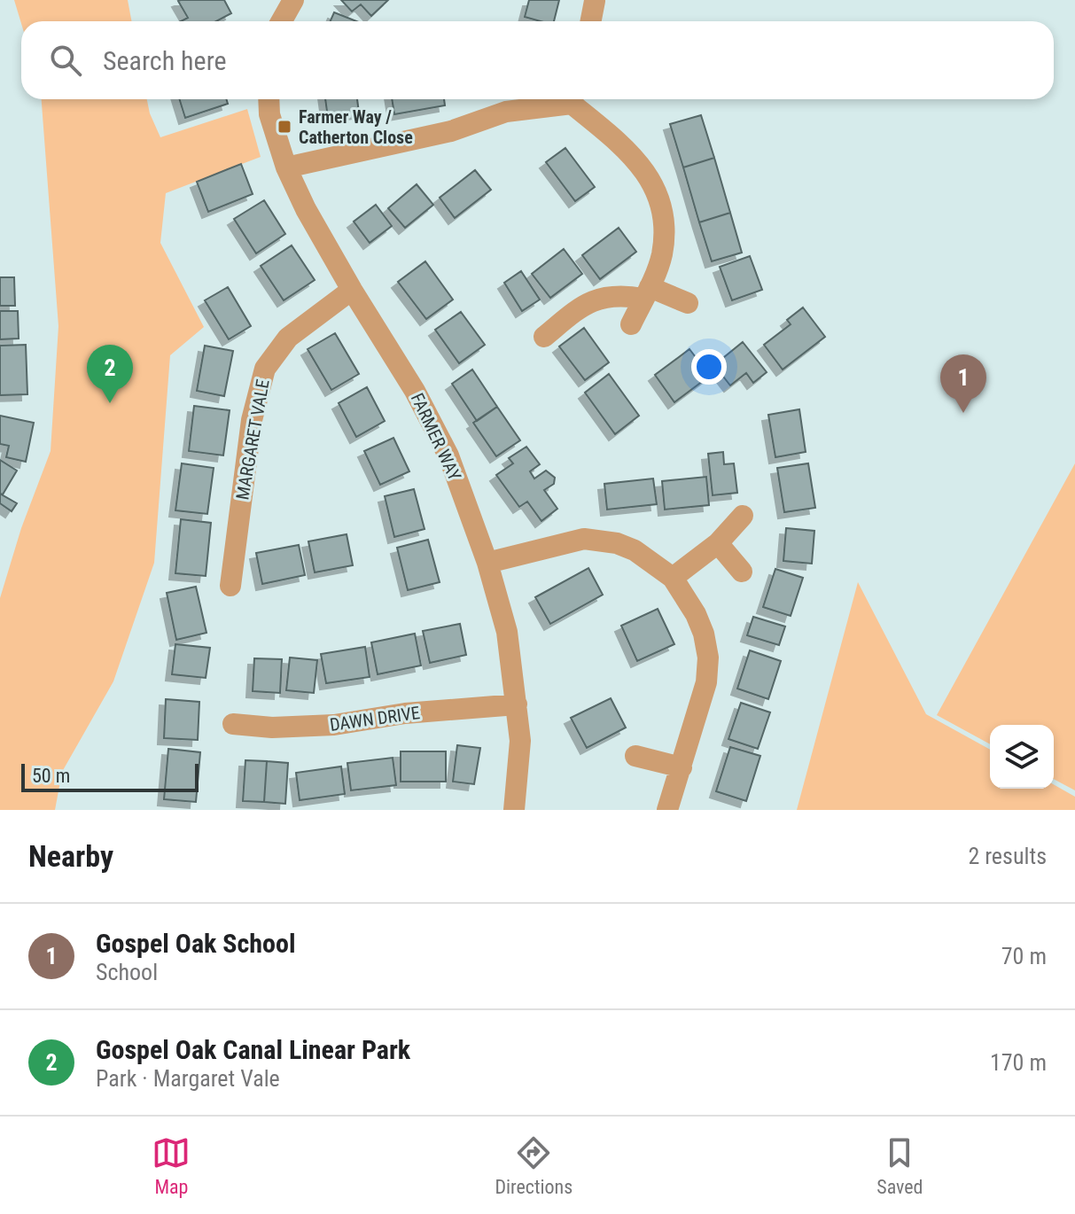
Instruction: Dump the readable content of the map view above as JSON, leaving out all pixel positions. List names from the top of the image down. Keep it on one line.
{"streets":{"street":["FARMER WAY","MARGARET VALE","DAWN DRIVE"]},"crossings":[["FARMER WAY","MARGARET VALE"],["FARMER WAY","DAWN DRIVE"]],"places":{"transit":["Farmer Way / Catherton Close"]},"scale_bar":"50 m","page":{"search":"Search here","pins":["2","1"],"scale":"50 m","heading":["Nearby","2 results"],"list":[{"mark":"1","name":"Gospel Oak School","note":"School","value":"70 m"},{"mark":"2","name":"Gospel Oak Canal Linear Park","note":"Park · Margaret Vale","value":"170 m"}],"nav":["Map","Directions","Saved"]}}
